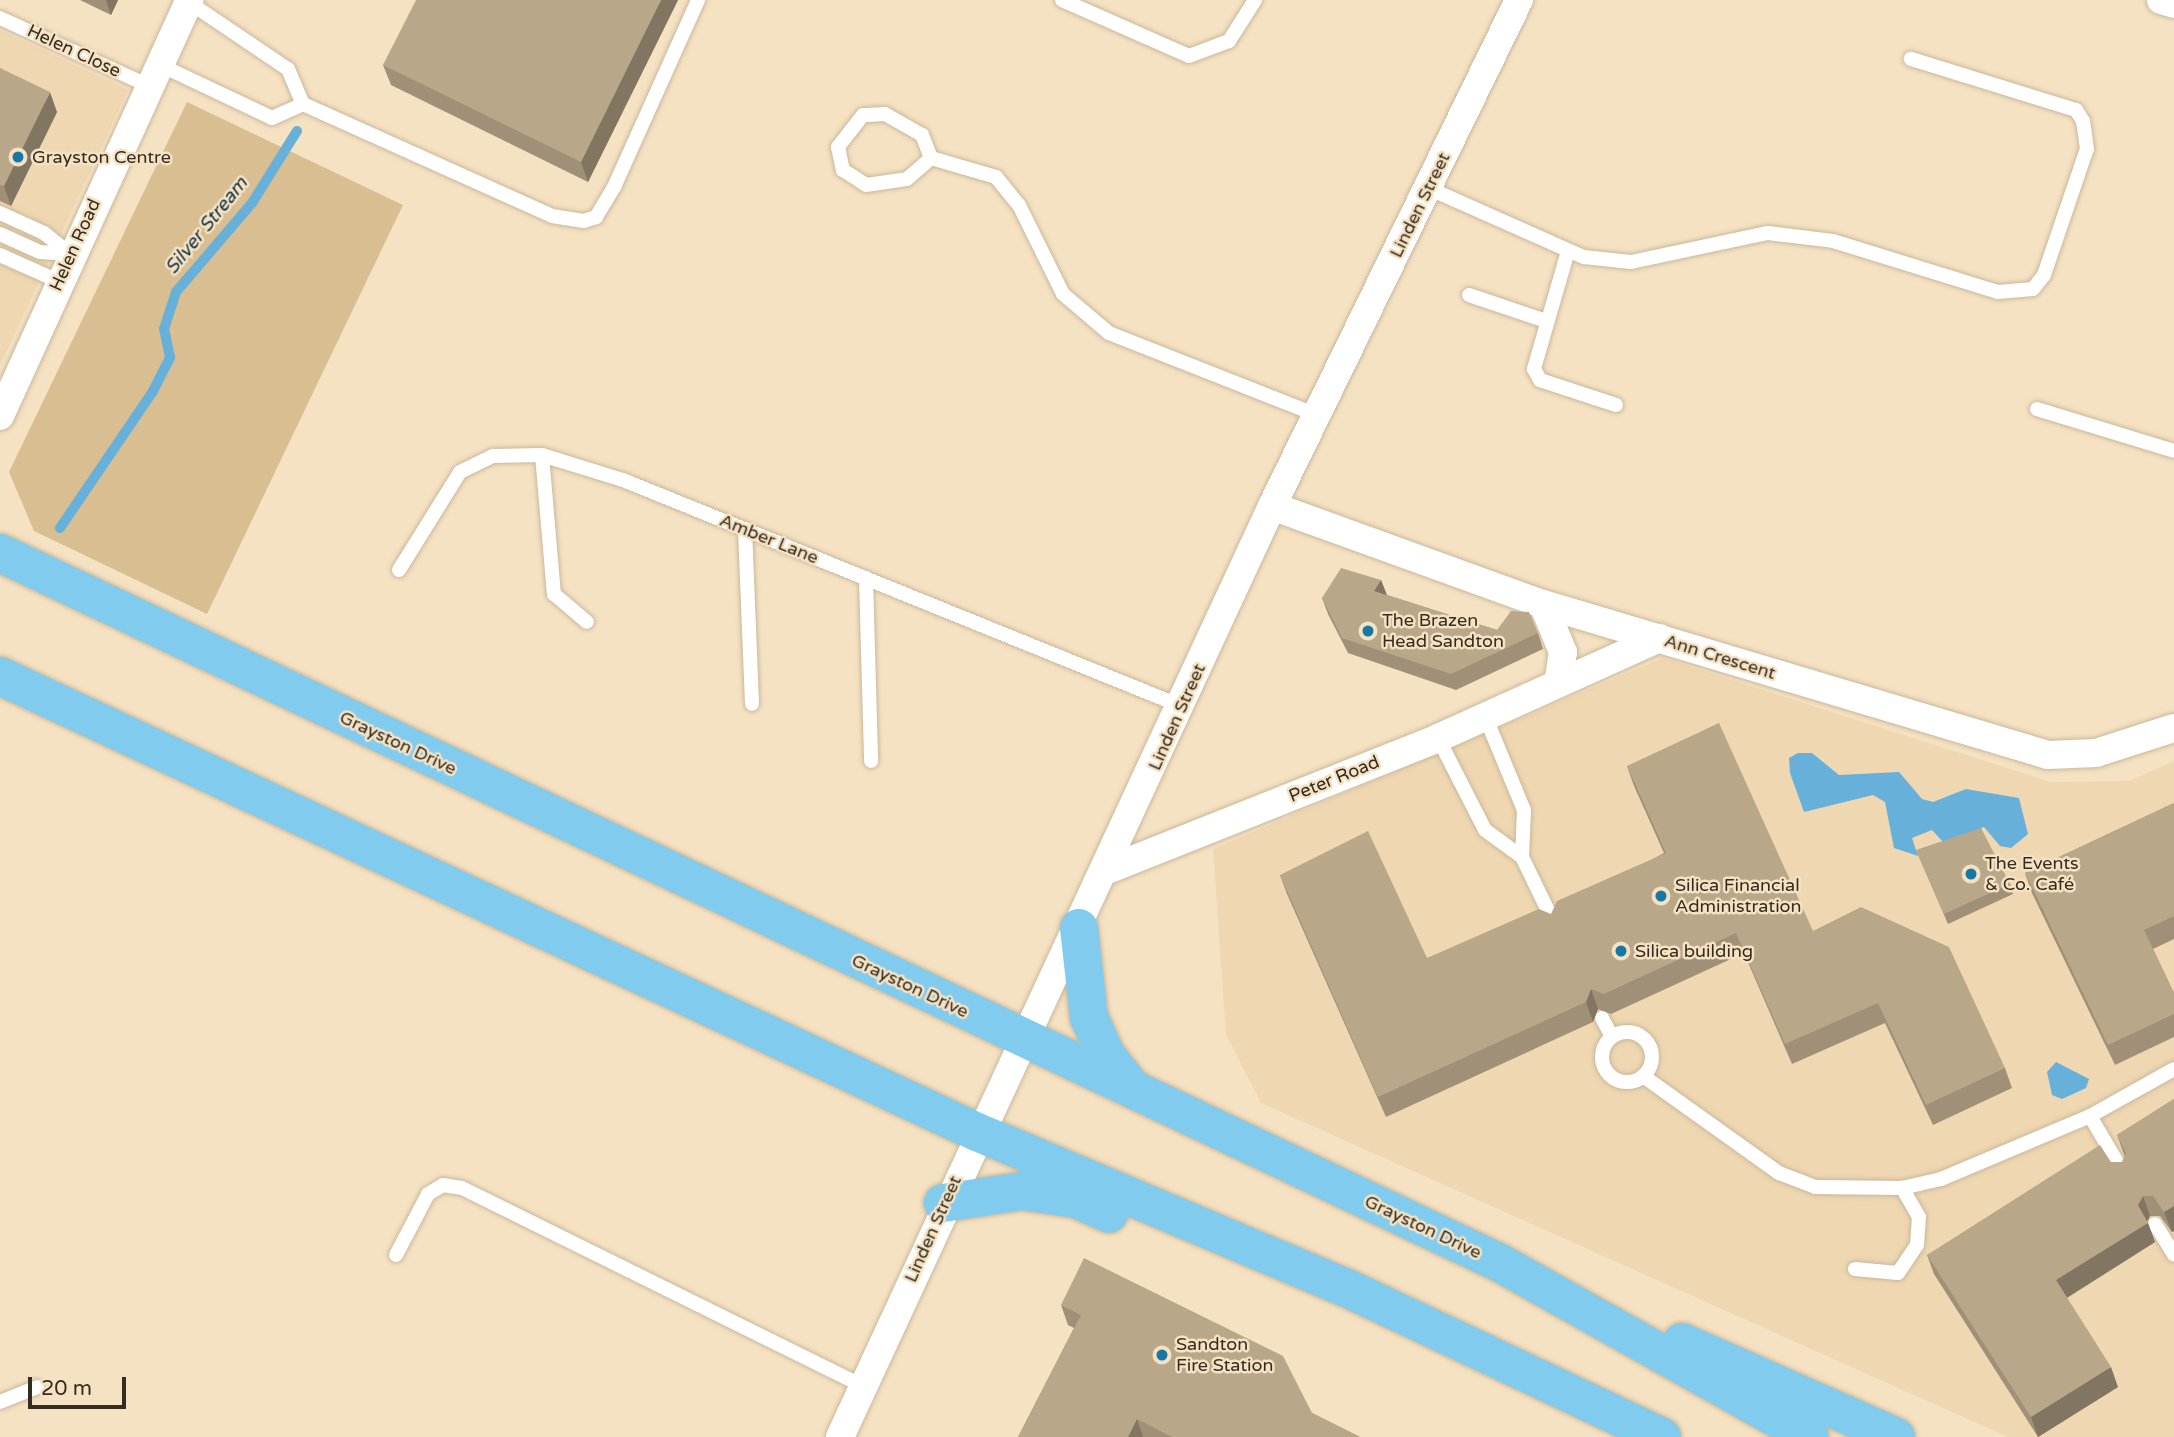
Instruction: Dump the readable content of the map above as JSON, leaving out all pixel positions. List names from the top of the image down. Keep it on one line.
{"streets":{"main road":["Grayston Drive"],"street":["Linden Street","Helen Road","Ann Crescent","Peter Road"],"lane":["Helen Close","Amber Lane"]},"crossings":[["Helen Close","Helen Road"],["Linden Street","Amber Lane"],["Linden Street","Ann Crescent"],["Linden Street","Grayston Drive"],["Linden Street","Peter Road"],["Ann Crescent","Peter Road"]],"water":["Silver Stream"],"places":["Grayston Centre","The Brazen Head Sandton","The Events & Co. Café","Silica Financial Administration","Silica building","Sandton Fire Station"],"scale_bar":"20 m"}
